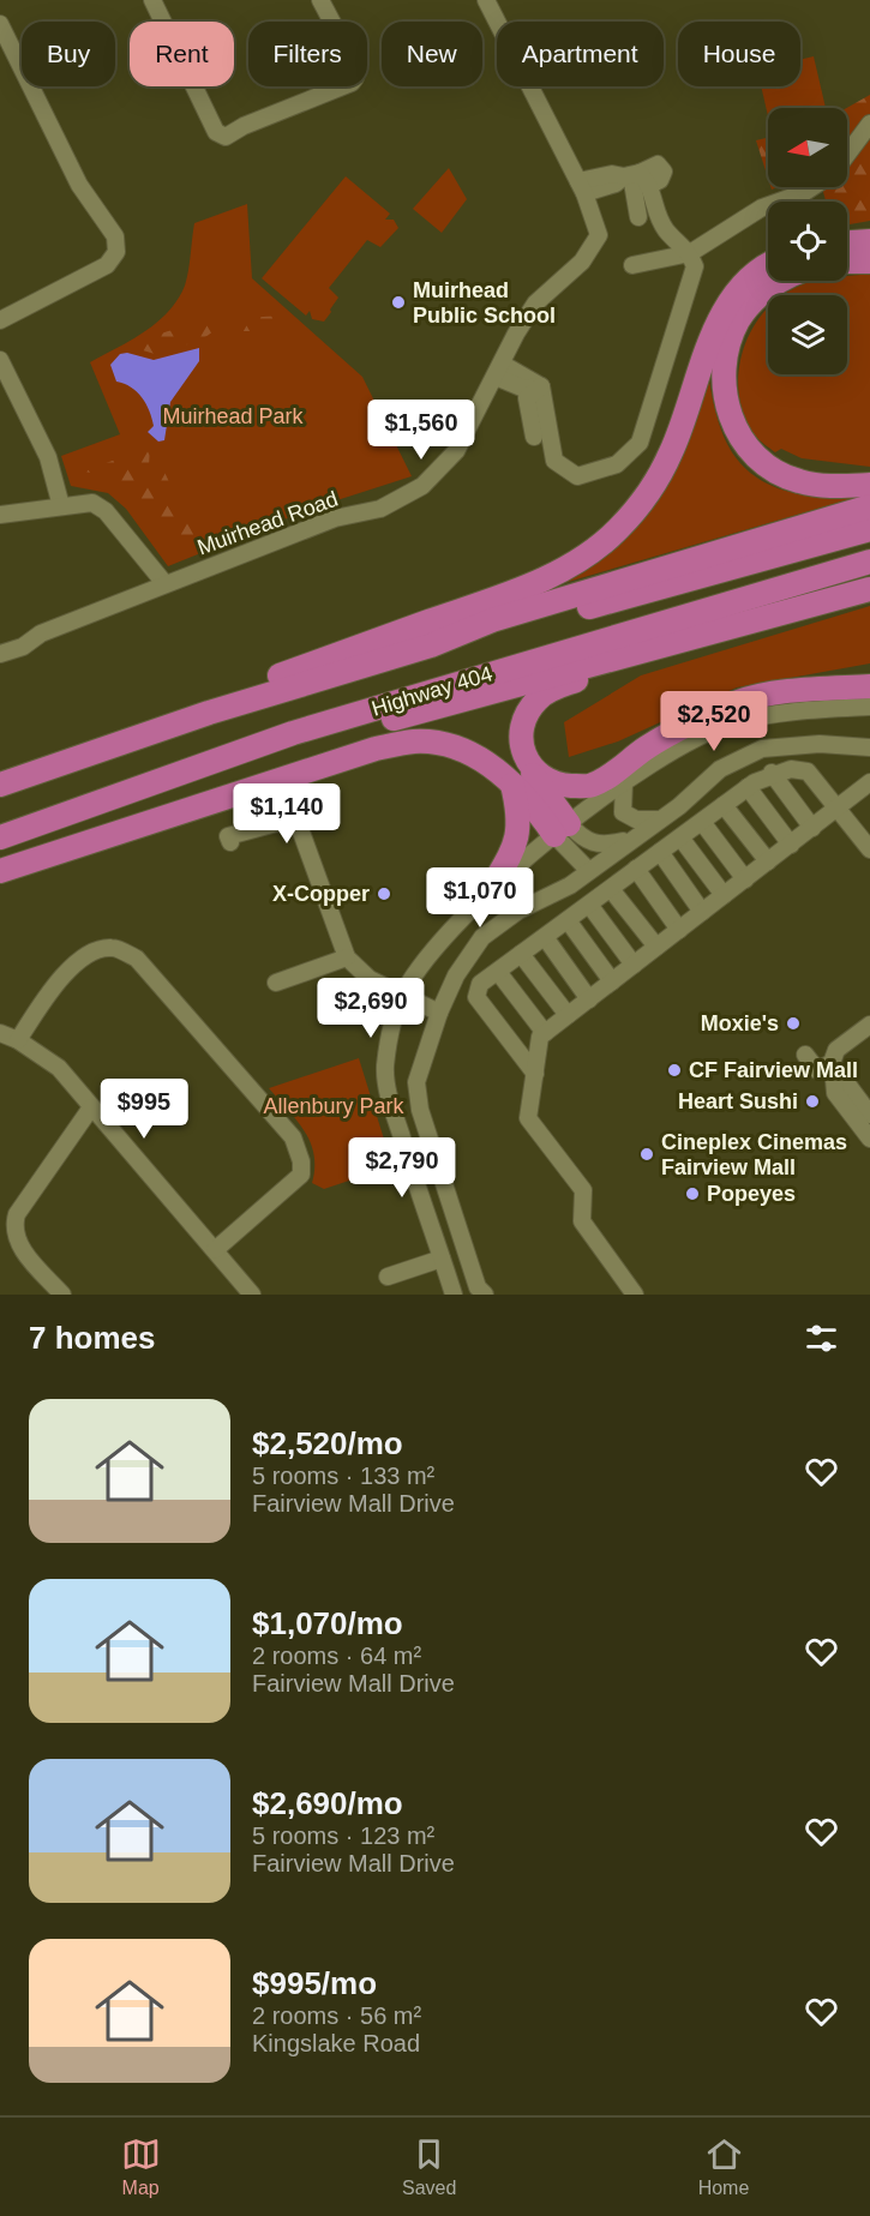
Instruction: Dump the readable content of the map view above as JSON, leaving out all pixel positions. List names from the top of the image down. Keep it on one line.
{"streets":{"highway":["Highway 404"],"street":["Muirhead Road"]},"parks":["Muirhead Park","Allenbury Park"],"places":["Muirhead Public School","X-Copper","Moxie's","CF Fairview Mall","Heart Sushi","Cineplex Cinemas Fairview Mall","Popeyes"],"north":"left","page":{"chip":["Buy","Rent","Filters","New","Apartment","House"],"price":["$1,560","$2,520","$1,140","$1,070","$2,690","$995","$2,790"],"heading":"7 homes","list":[{"name":"$2,520/mo","note":"5 rooms · 133 m² · Fairview Mall Drive"},{"name":"$1,070/mo","note":"2 rooms · 64 m² · Fairview Mall Drive"},{"name":"$2,690/mo","note":"5 rooms · 123 m² · Fairview Mall Drive"},{"name":"$995/mo","note":"2 rooms · 56 m² · Kingslake Road"}],"tabs":["Map","Saved","Home"]}}
